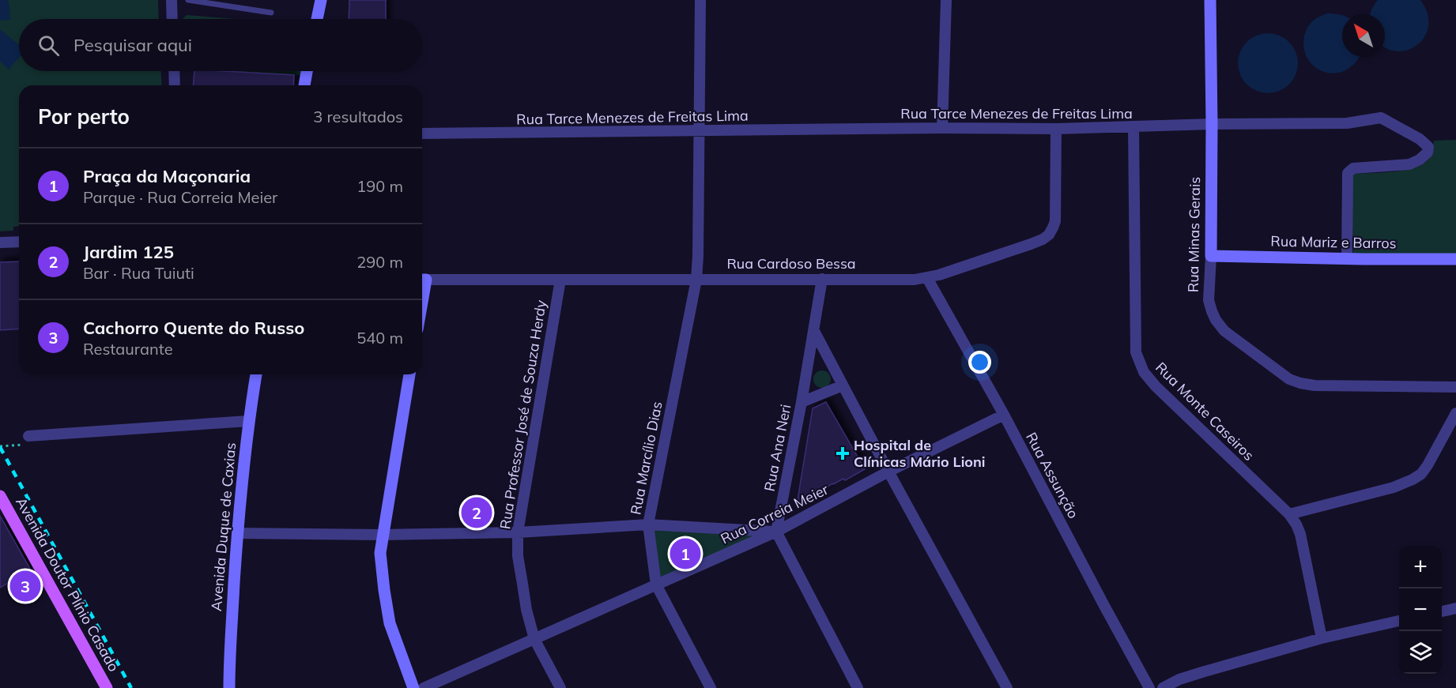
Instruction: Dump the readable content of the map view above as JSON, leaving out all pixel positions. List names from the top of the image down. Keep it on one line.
{"streets":{"main road":["Rua Minas Gerais","Rua Mariz e Barros","Avenida Duque de Caxias","Avenida Doutor Plínio Casado"],"street":["Rua Tarce Menezes de Freitas Lima","Rua Cardoso Bessa","Rua Monte Caseiros","Rua Professor José de Souza Herdy","Rua Ana Neri","Rua Marcílio Dias","Rua Assunção","Rua Correia Meier"]},"crossings":[["Rua Tarce Menezes de Freitas Lima","Rua Minas Gerais"],["Rua Tarce Menezes de Freitas Lima","Rua Mariz e Barros"],["Rua Tarce Menezes de Freitas Lima","Rua Cardoso Bessa"],["Rua Tarce Menezes de Freitas Lima","Rua Monte Caseiros"],["Rua Tarce Menezes de Freitas Lima","Rua Marcílio Dias"],["Rua Minas Gerais","Rua Mariz e Barros"],["Rua Cardoso Bessa","Rua Professor José de Souza Herdy"],["Rua Cardoso Bessa","Rua Ana Neri"],["Rua Cardoso Bessa","Rua Marcílio Dias"],["Rua Cardoso Bessa","Rua Assunção"],["Rua Professor José de Souza Herdy","Rua Correia Meier"],["Rua Ana Neri","Rua Correia Meier"],["Rua Marcílio Dias","Rua Correia Meier"],["Rua Assunção","Rua Correia Meier"]],"places":{"health":["Hospital de Clínicas Mário Lioni"]},"north":"top left","page":{"search":"Pesquisar aqui","heading":["Por perto","3 resultados"],"list":[{"mark":"1","name":"Praça da Maçonaria","note":"Parque · Rua Correia Meier","value":"190 m"},{"mark":"2","name":"Jardim 125","note":"Bar · Rua Tuiuti","value":"290 m"},{"mark":"3","name":"Cachorro Quente do Russo","note":"Restaurante","value":"540 m"}],"pins":["2","1","3"],"map_buttons":["+","−"]}}
